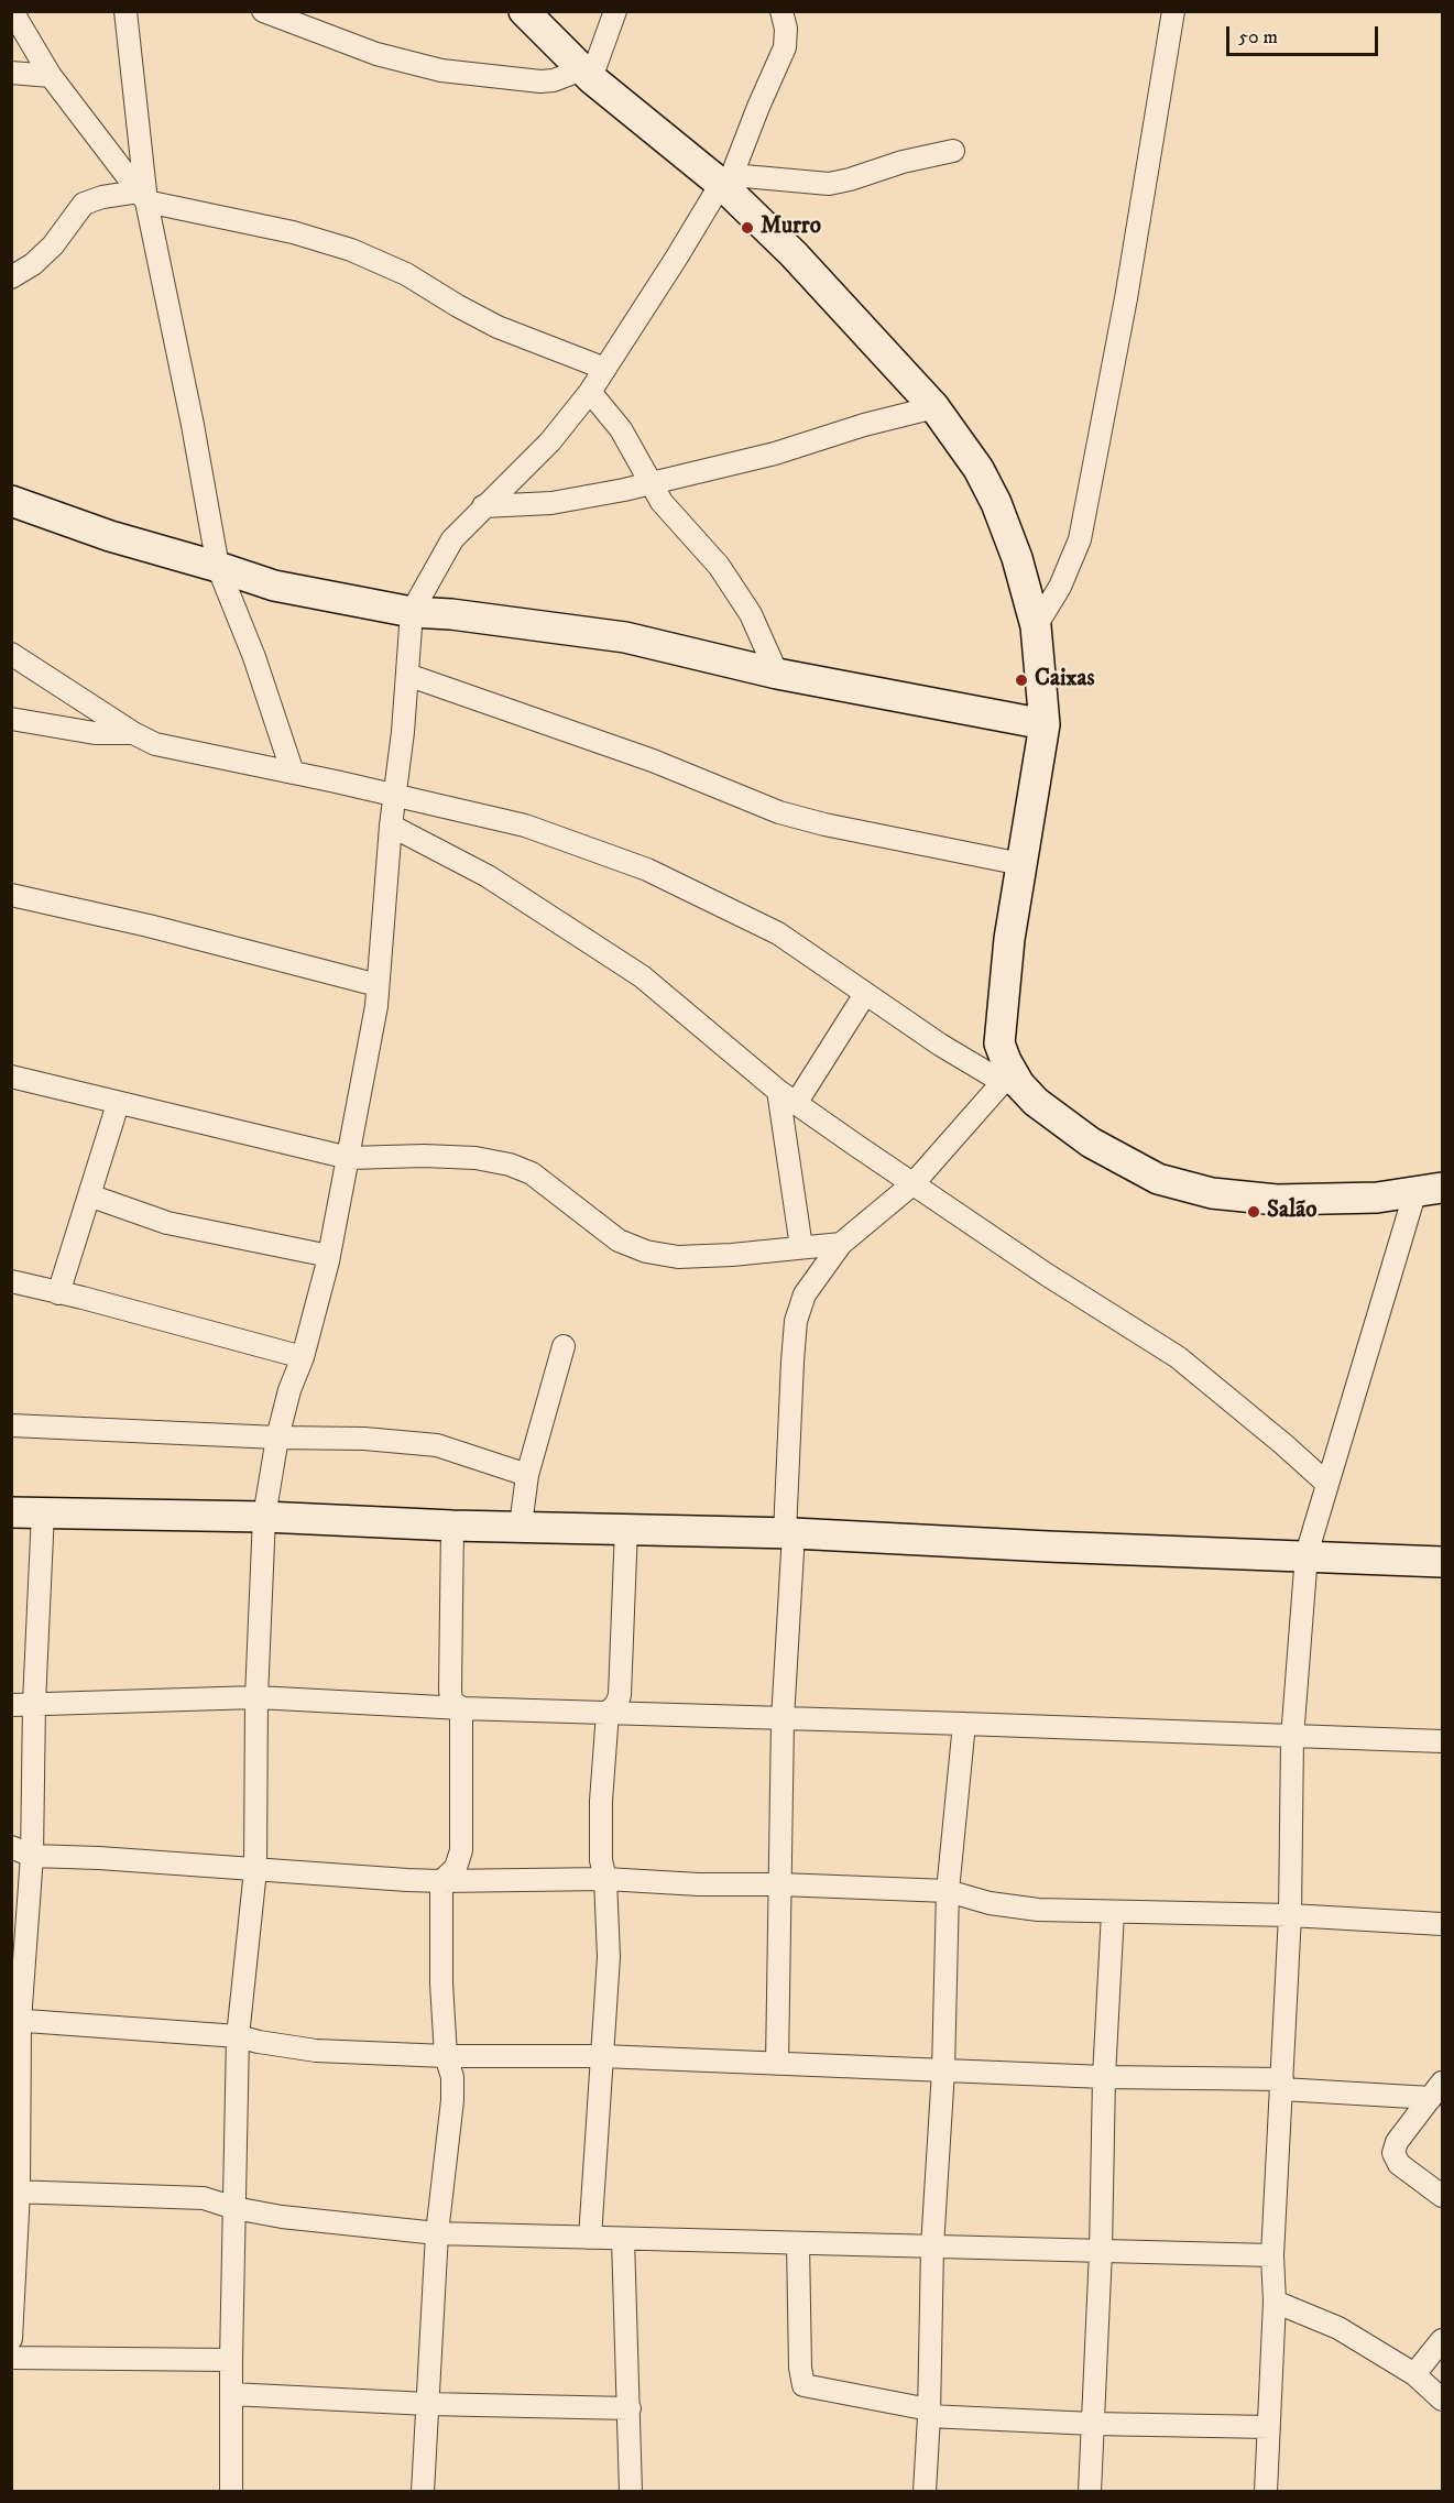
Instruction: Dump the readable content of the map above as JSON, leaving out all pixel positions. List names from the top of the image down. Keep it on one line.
{"places":["Murro","Caixas","Salão"],"scale_bar":"50 m"}
